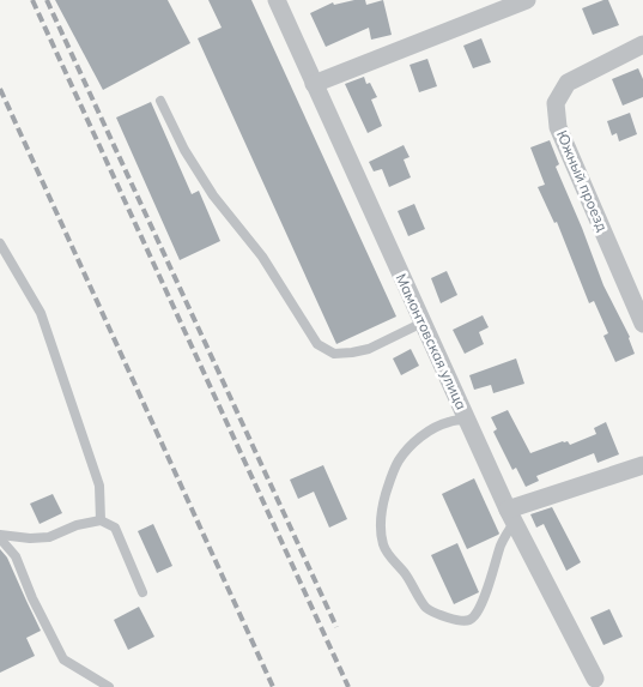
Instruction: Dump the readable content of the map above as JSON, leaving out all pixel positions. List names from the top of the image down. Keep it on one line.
{"streets":{"street":["Южный проезд","Мамонтовская улица"]}}
